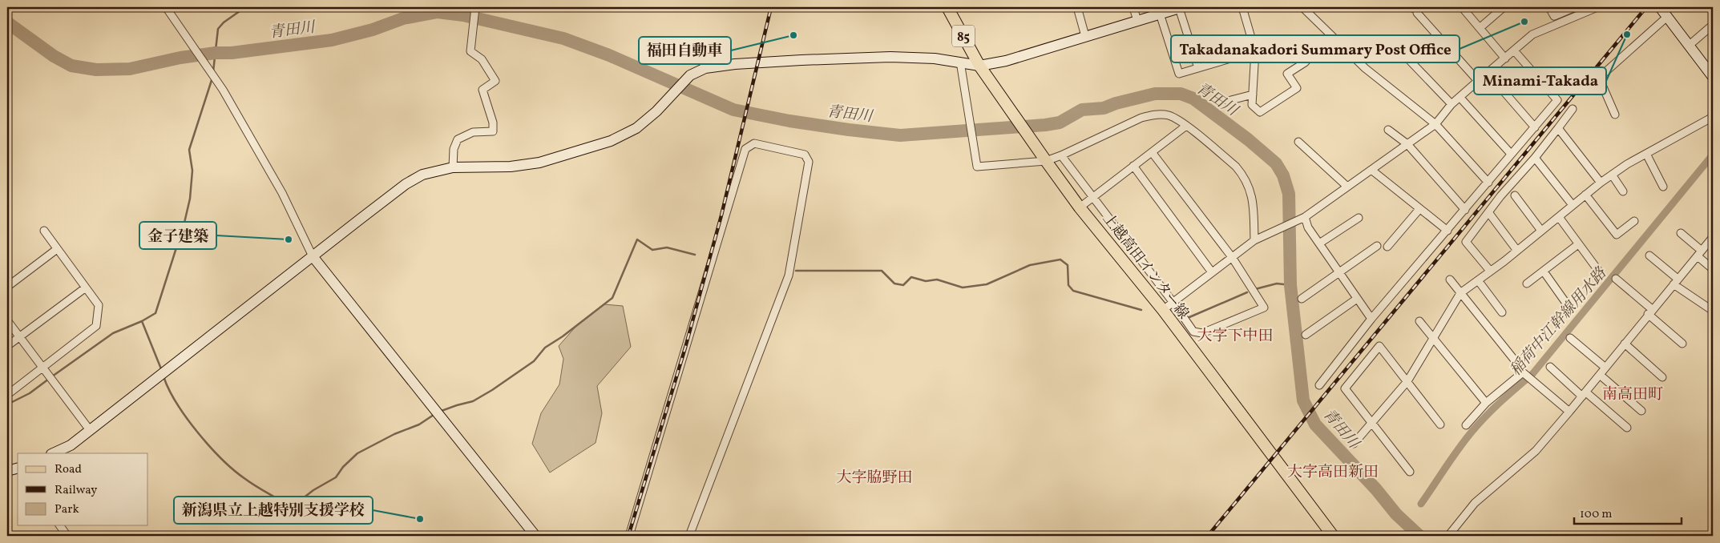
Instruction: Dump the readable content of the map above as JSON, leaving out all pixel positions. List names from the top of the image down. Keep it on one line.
{"streets":{"main road":["85","上越高田インター線"]},"districts":["大字下中田","南高田町","大字高田新田","大字脇野田"],"water":["青田川","稲荷中江幹線用水路"],"places":["Takadanakadori Summary Post Office","Minami-Takada","福田自動車","金子建築","新潟県立上越特別支援学校"],"legend":["Road","Railway","Park"],"scale_bar":"100 m"}
